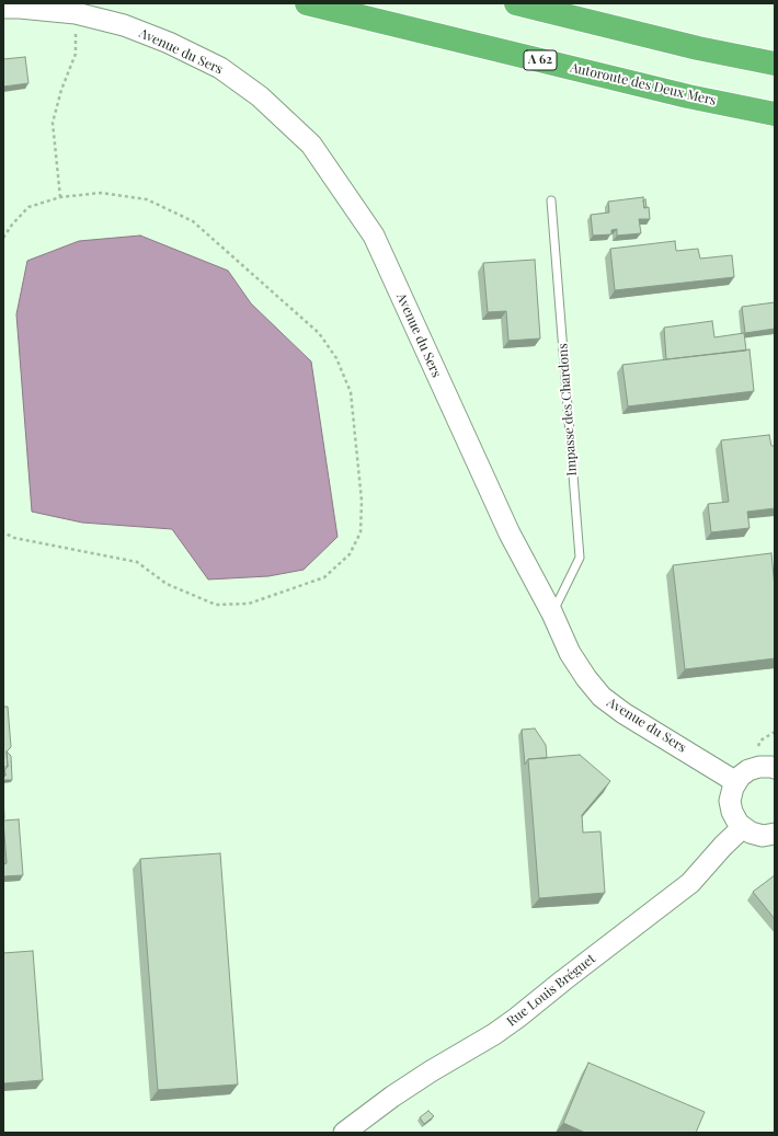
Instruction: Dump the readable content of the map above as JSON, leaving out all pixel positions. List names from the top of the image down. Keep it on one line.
{"streets":{"highway":["A 62","Autoroute des Deux Mers"],"street":["Avenue du Sers","Rue Louis Bréguet"],"lane":["Impasse des Chardons"]},"crossings":[["Avenue du Sers","Impasse des Chardons"]]}
